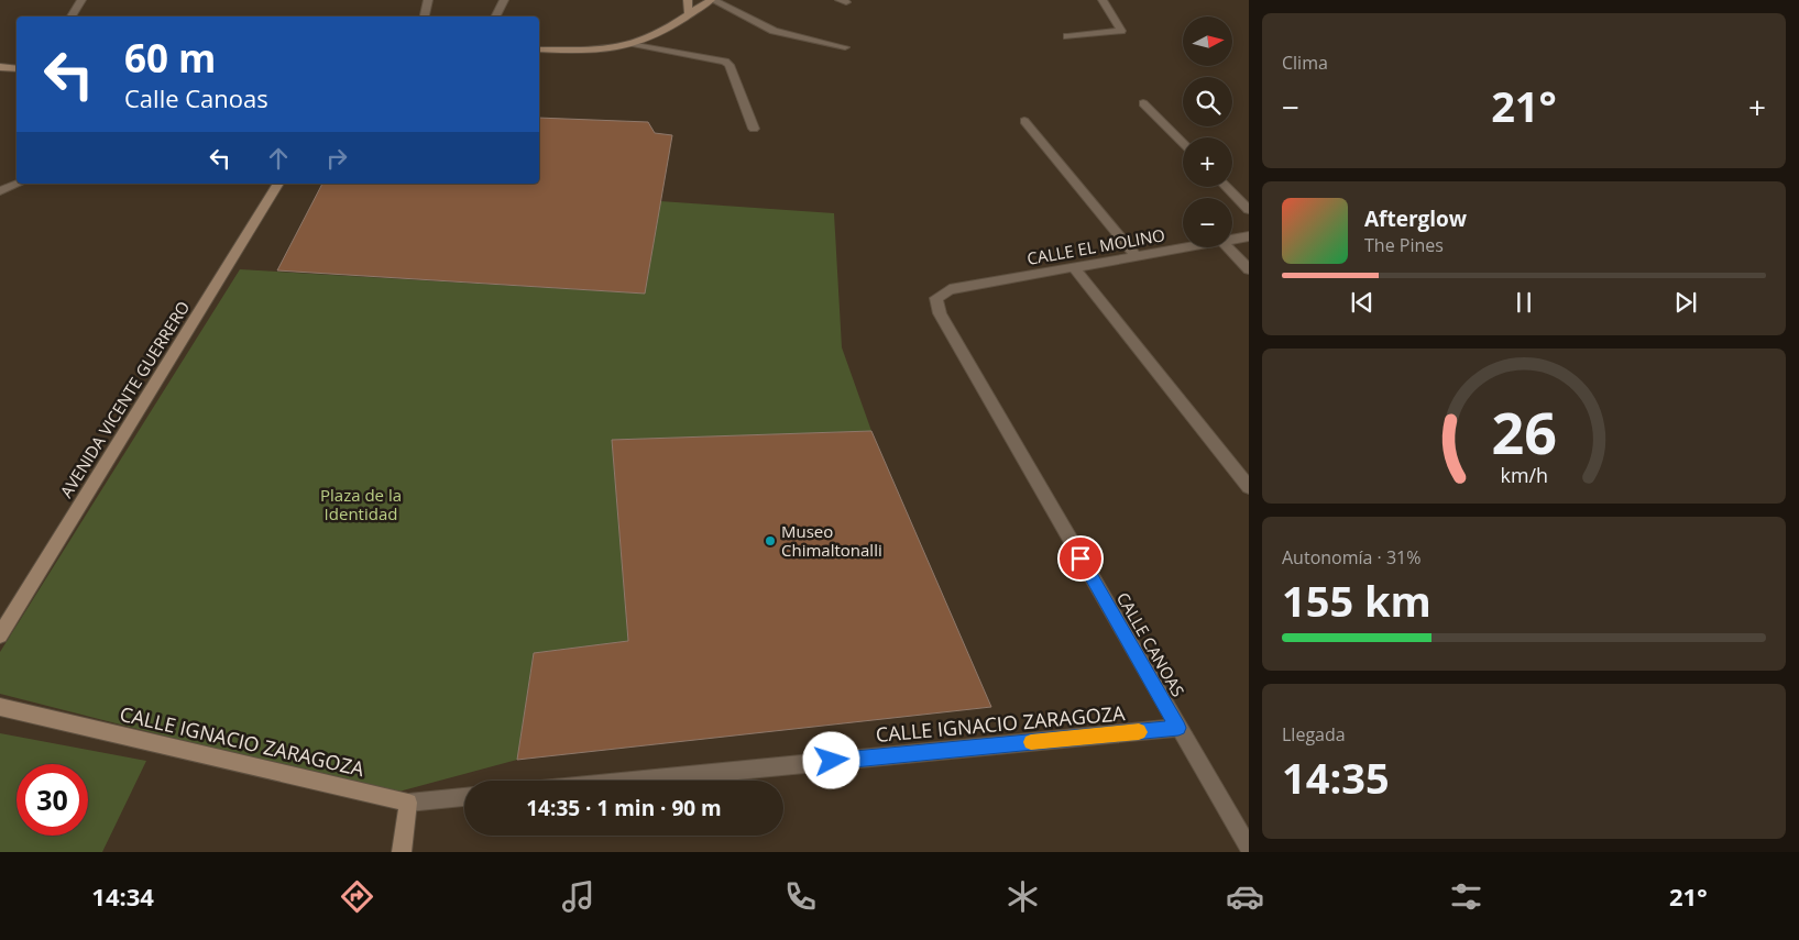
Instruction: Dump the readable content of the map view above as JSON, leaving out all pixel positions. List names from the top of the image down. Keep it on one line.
{"streets":{"main road":["AVENIDA VICENTE GUERRERO","CALLE IGNACIO ZARAGOZA"],"street":["CALLE EL MOLINO","CALLE CANOAS"]},"crossings":[["CALLE EL MOLINO","CALLE CANOAS"],["CALLE CANOAS","CALLE IGNACIO ZARAGOZA"]],"parks":["Plaza de la Identidad"],"places":["Museo Chimaltonalli"],"north":"right","page":{"tile":["Clima",["Autonomía · 31%","155 km"],["Llegada","14:35"]],"map_buttons":["+","−"],"turn":["60 m","Calle Canoas"],"heat":["−","21°","+"],"song":["Afterglow","The Pines"],"limit":"30","trip":"14:35 · 1 min · 90 m","tabs":["14:34","21°"],"gauge":["26","km/h"]}}
